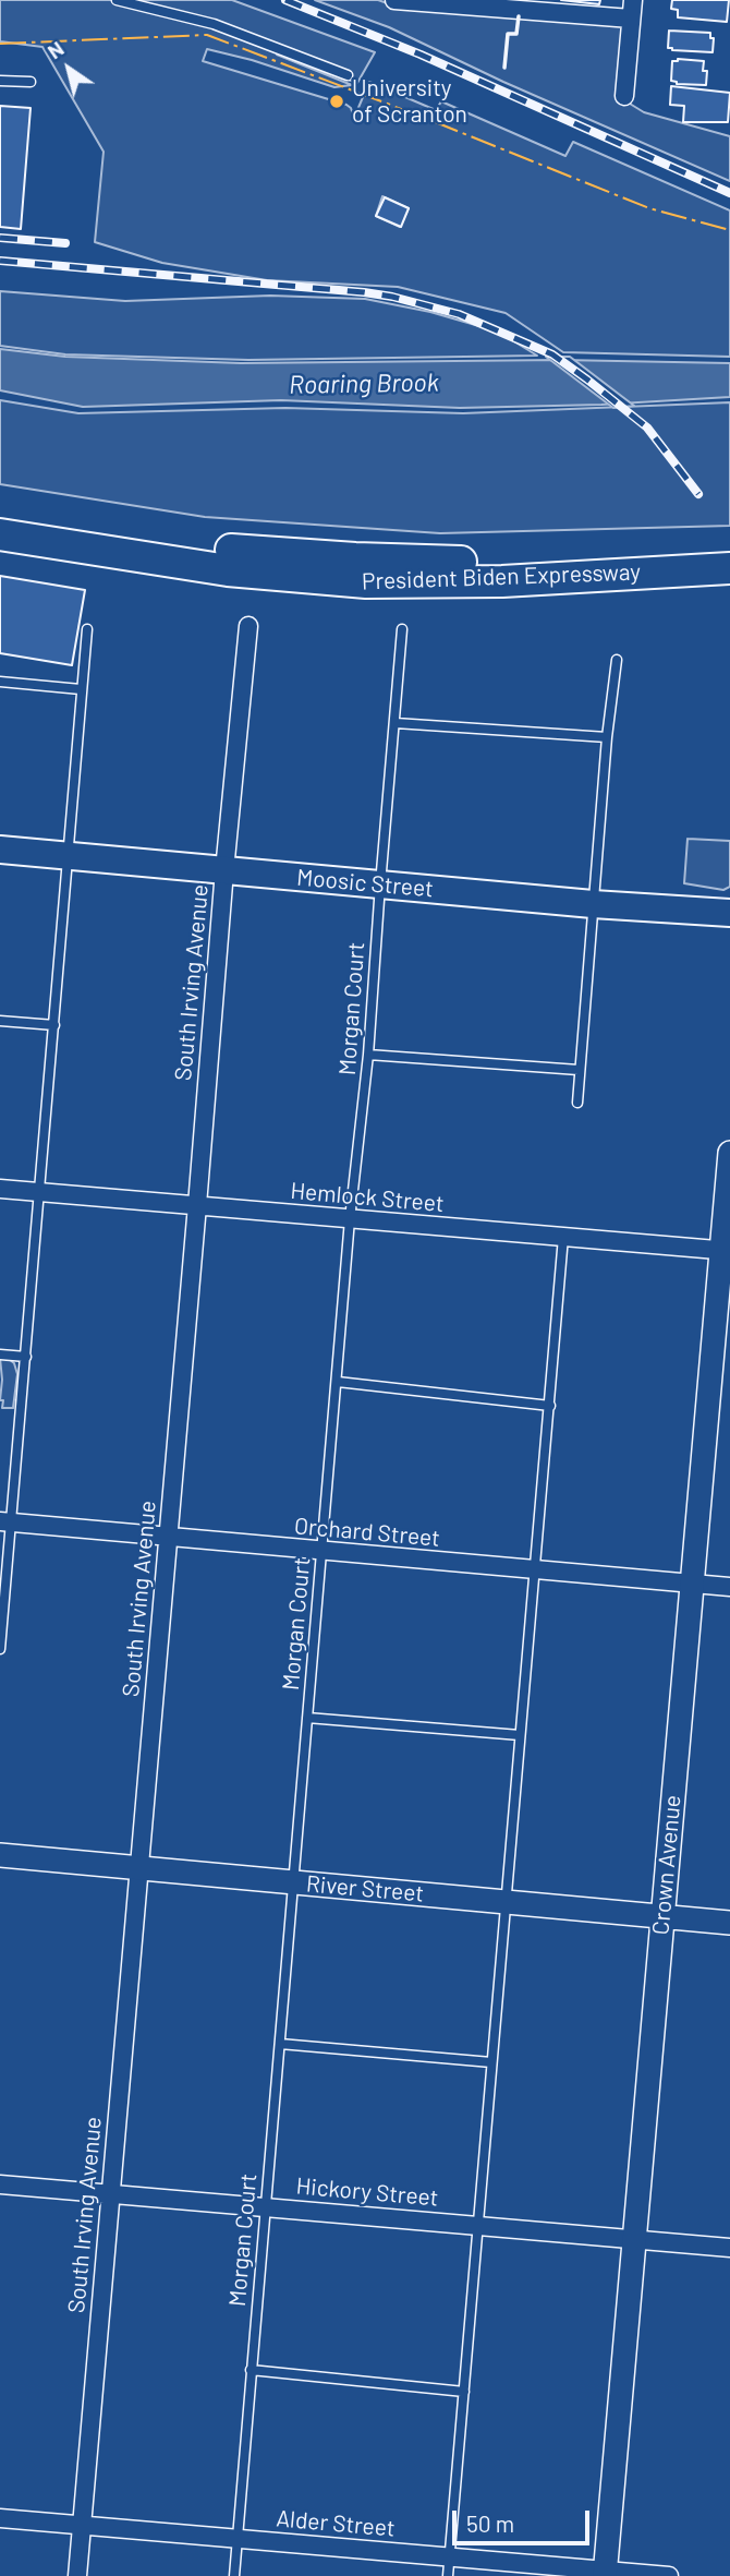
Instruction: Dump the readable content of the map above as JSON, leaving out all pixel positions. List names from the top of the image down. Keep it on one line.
{"streets":{"highway":["President Biden Expressway"],"main road":["Moosic Street","Crown Avenue","River Street"],"street":["South Irving Avenue","Hemlock Street","Orchard Street","Hickory Street","Alder Street"],"lane":["Morgan Court"]},"crossings":[["Moosic Street","South Irving Avenue"],["Moosic Street","Morgan Court"],["South Irving Avenue","Hemlock Street"],["South Irving Avenue","Orchard Street"],["South Irving Avenue","River Street"],["South Irving Avenue","Hickory Street"],["South Irving Avenue","Alder Street"],["Morgan Court","Hemlock Street"],["Morgan Court","Orchard Street"],["Morgan Court","River Street"],["Morgan Court","Hickory Street"],["Morgan Court","Alder Street"],["Hemlock Street","Crown Avenue"],["Orchard Street","Crown Avenue"],["Crown Avenue","River Street"],["Crown Avenue","Hickory Street"],["Crown Avenue","Alder Street"]],"water":["Roaring Brook"],"places":["University of Scranton"],"scale_bar":"50 m","north":"top left"}
